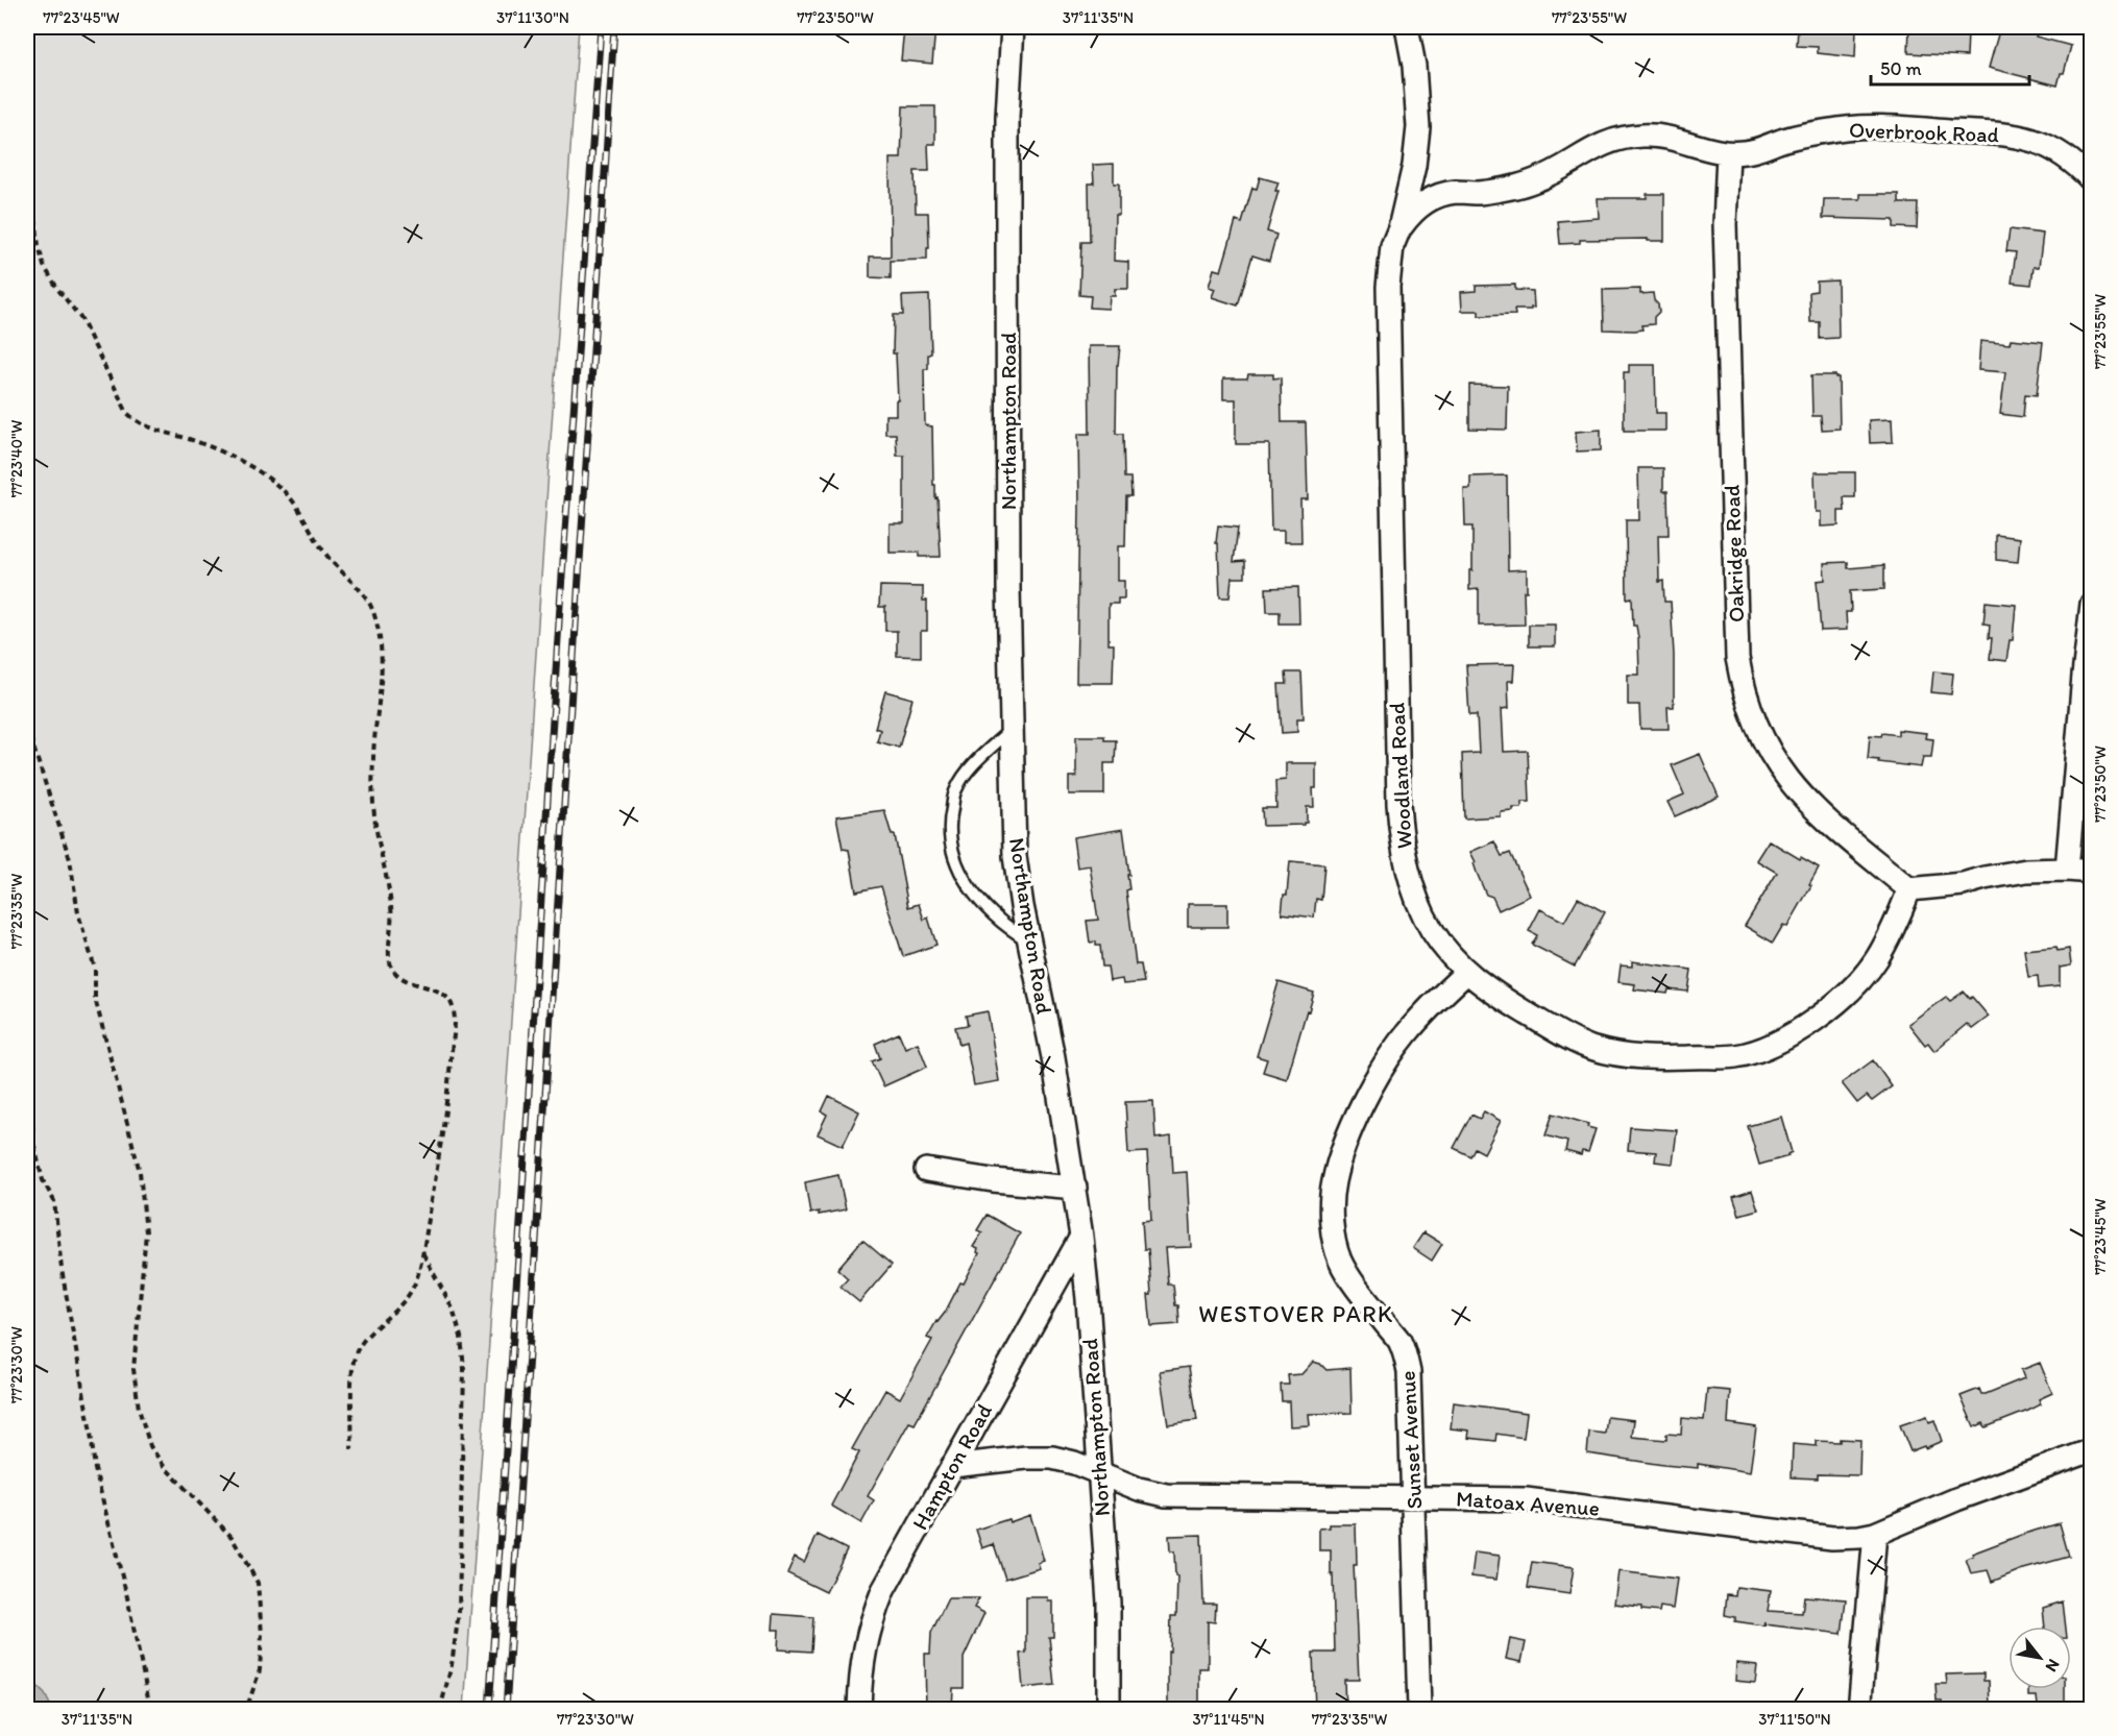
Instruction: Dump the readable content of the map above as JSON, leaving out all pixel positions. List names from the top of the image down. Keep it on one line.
{"streets":{"street":["Overbrook Road","Northampton Road","Oakridge Road","Woodland Road","Sunset Avenue","Hampton Road","Matoax Avenue"]},"crossings":[["Overbrook Road","Oakridge Road"],["Overbrook Road","Woodland Road"],["Northampton Road","Hampton Road"],["Northampton Road","Matoax Avenue"],["Oakridge Road","Woodland Road"],["Woodland Road","Sunset Avenue"],["Sunset Avenue","Matoax Avenue"],["Hampton Road","Matoax Avenue"]],"districts":["WESTOVER PARK"],"scale_bar":"50 m","north":"bottom right","coordinates":["77°23'45\"W","37°11'30\"N","77°23'50\"W","37°11'35\"N","77°23'55\"W","77°23'40\"W","77°23'35\"W","77°23'30\"W","37°11'45\"N","37°11'50\"N"]}
